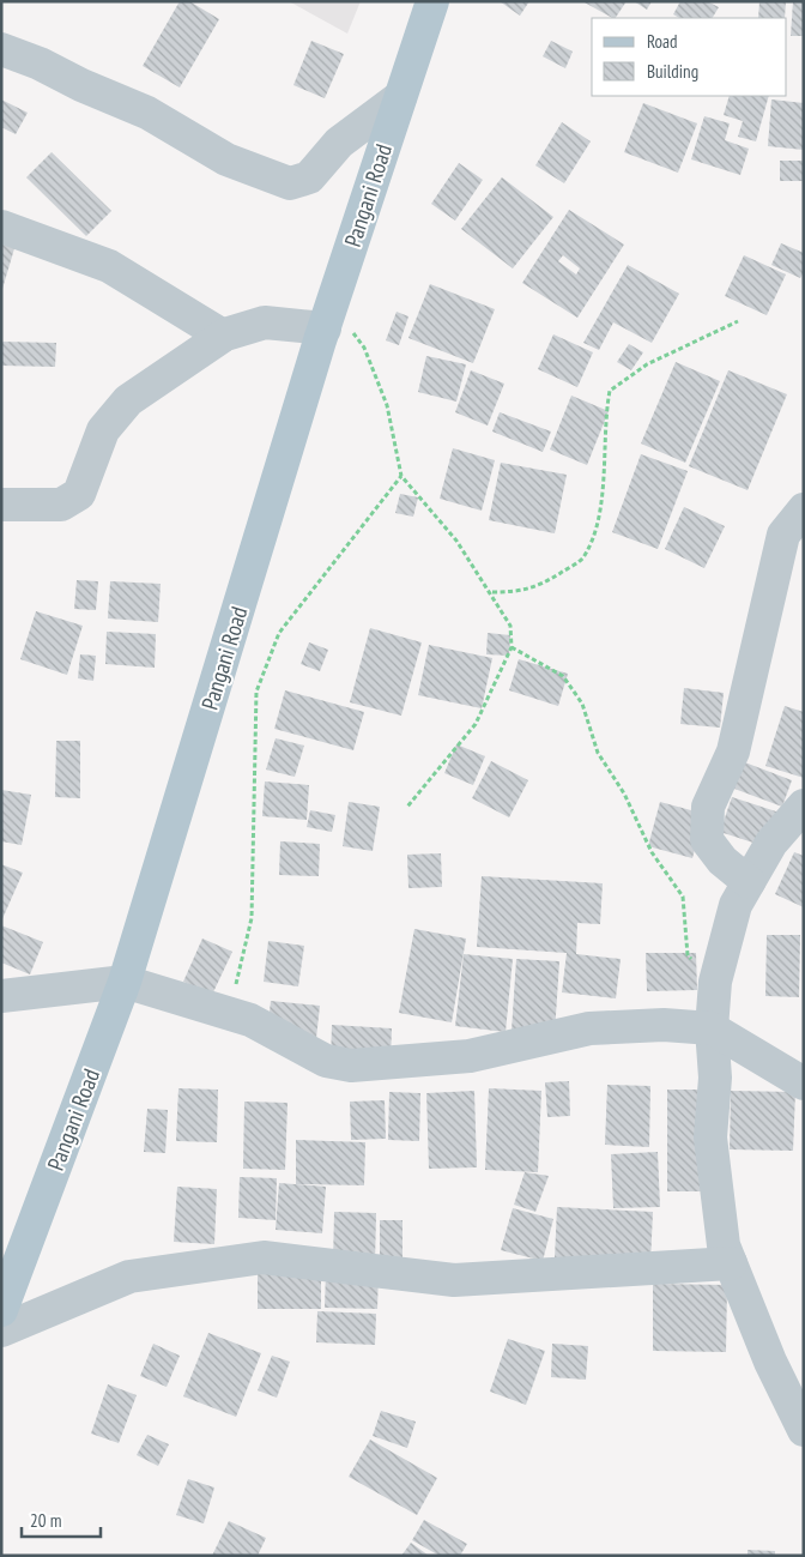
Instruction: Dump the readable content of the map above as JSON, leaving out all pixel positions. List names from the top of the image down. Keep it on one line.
{"streets":{"main road":["Pangani Road"]},"legend":["Road","Building"],"scale_bar":"20 m"}
